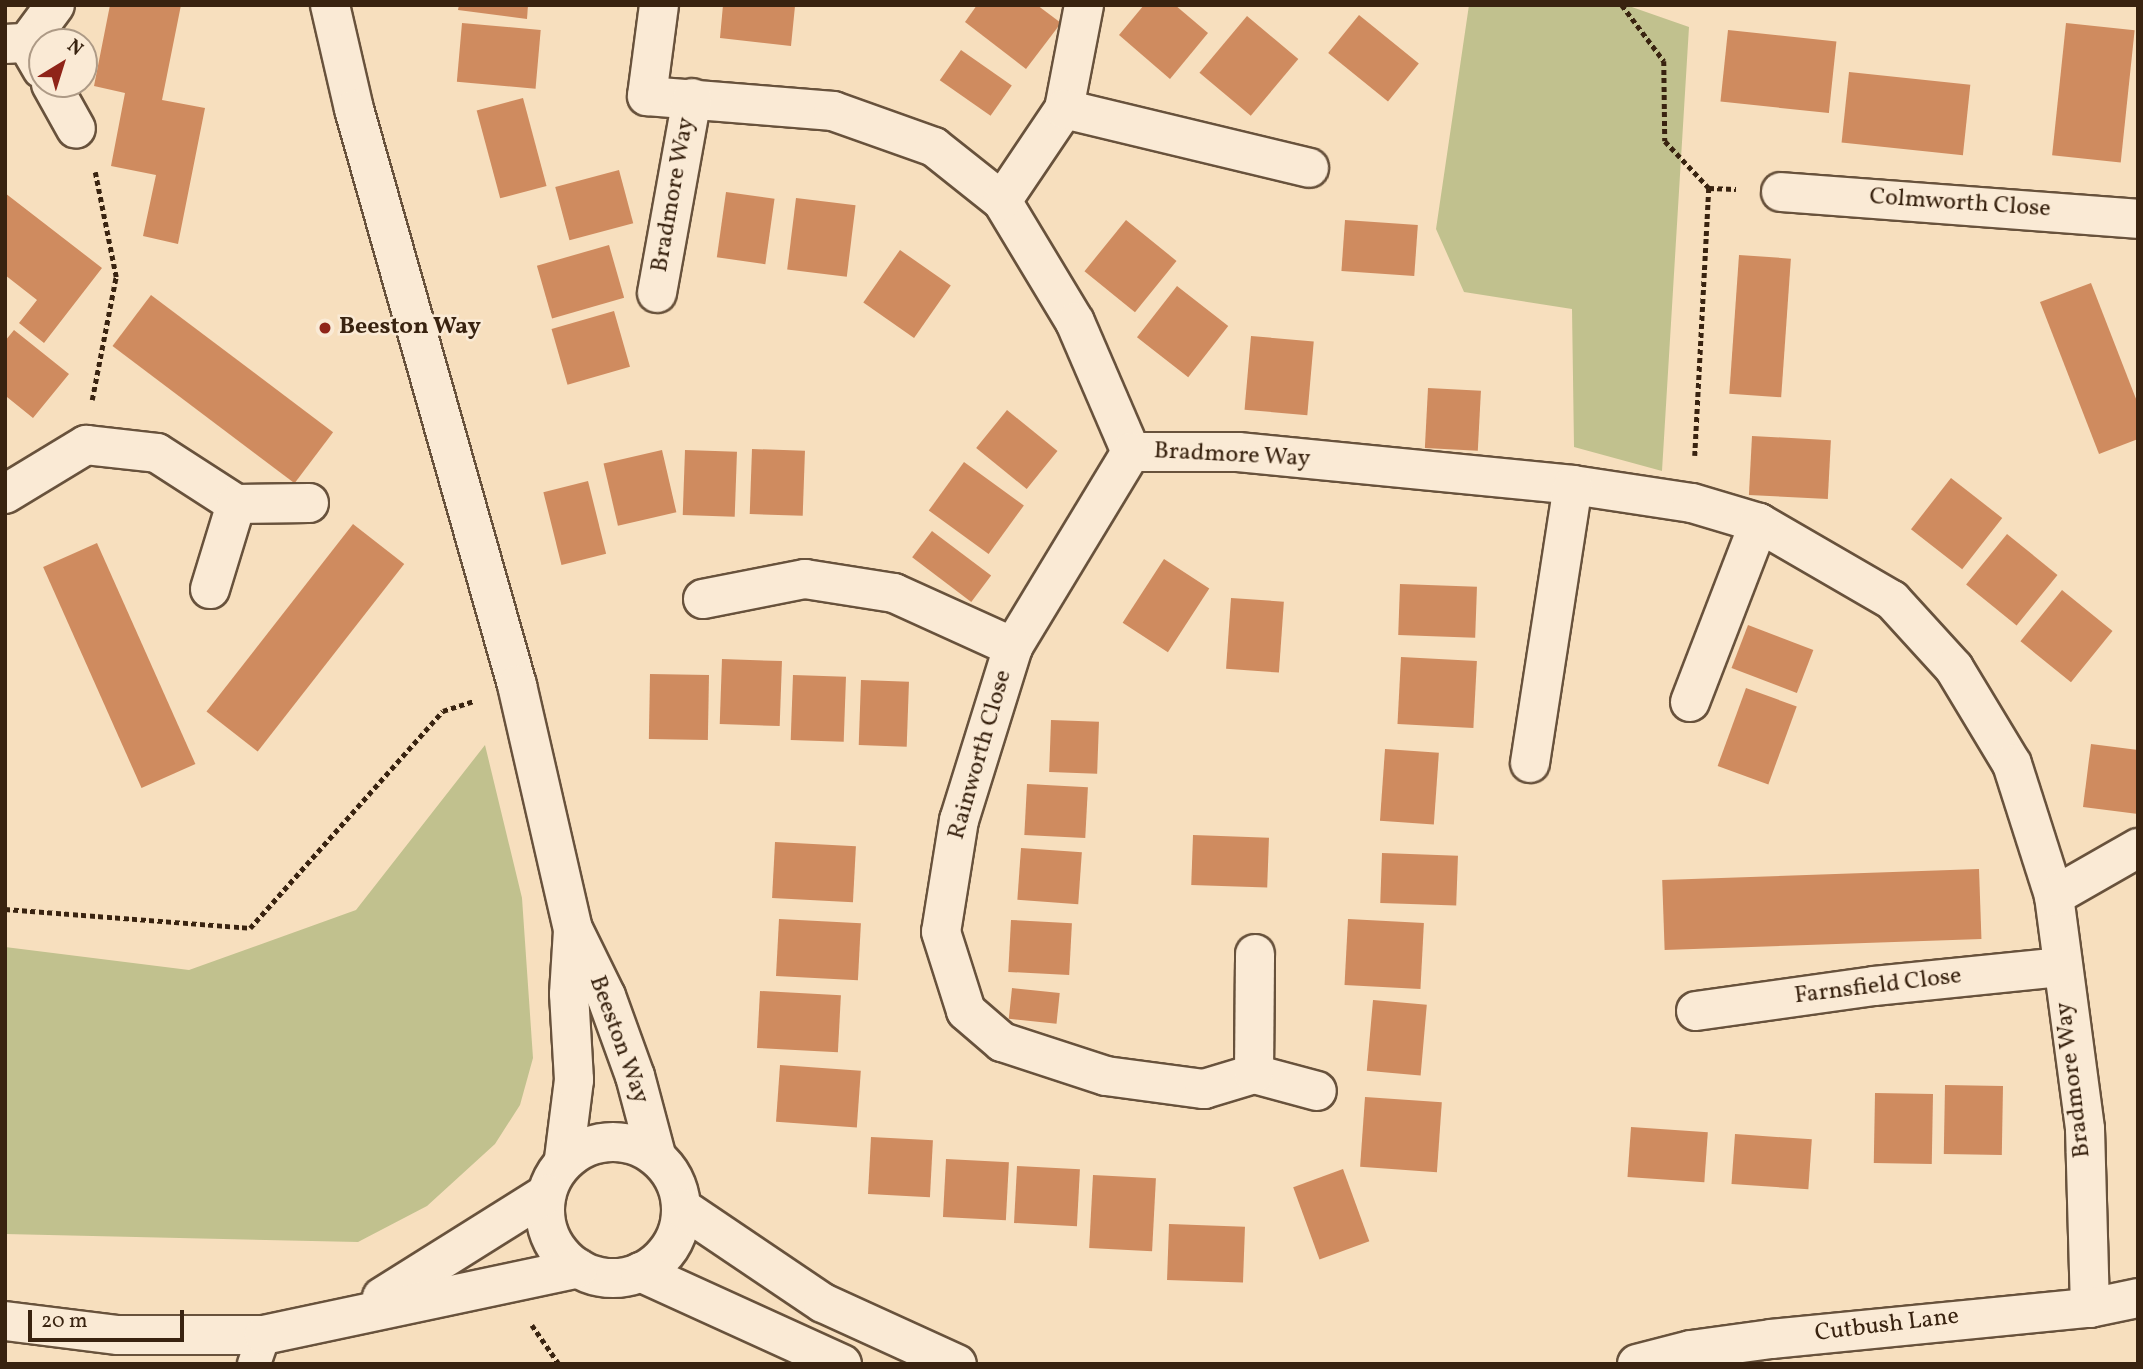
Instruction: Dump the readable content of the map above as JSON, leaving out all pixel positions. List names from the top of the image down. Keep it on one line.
{"streets":{"street":["Bradmore Way","Colmworth Close","Rainworth Close","Farnsfield Close","Beeston Way","Cutbush Lane"]},"crossings":[["Bradmore Way","Rainworth Close"],["Bradmore Way","Farnsfield Close"],["Bradmore Way","Cutbush Lane"]],"places":["Beeston Way"],"scale_bar":"20 m","north":"top right"}
